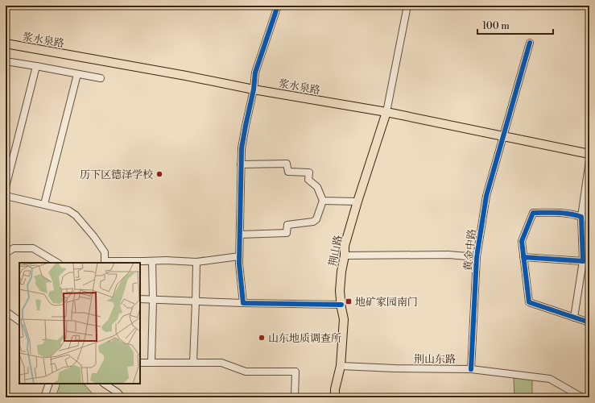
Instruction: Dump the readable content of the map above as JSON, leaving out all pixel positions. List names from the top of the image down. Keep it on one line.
{"streets":{"main road":["浆水泉路","荆山路"],"street":["黄金中路","荆山东路"]},"crossings":[["浆水泉路","黄金中路"],["浆水泉路","荆山路"],["黄金中路","荆山东路"],["荆山路","荆山东路"]],"places":{"other":["历下区德泽学校","山东地质调查所"],"transit":["地矿家园南门"]},"scale_bar":"100 m"}
